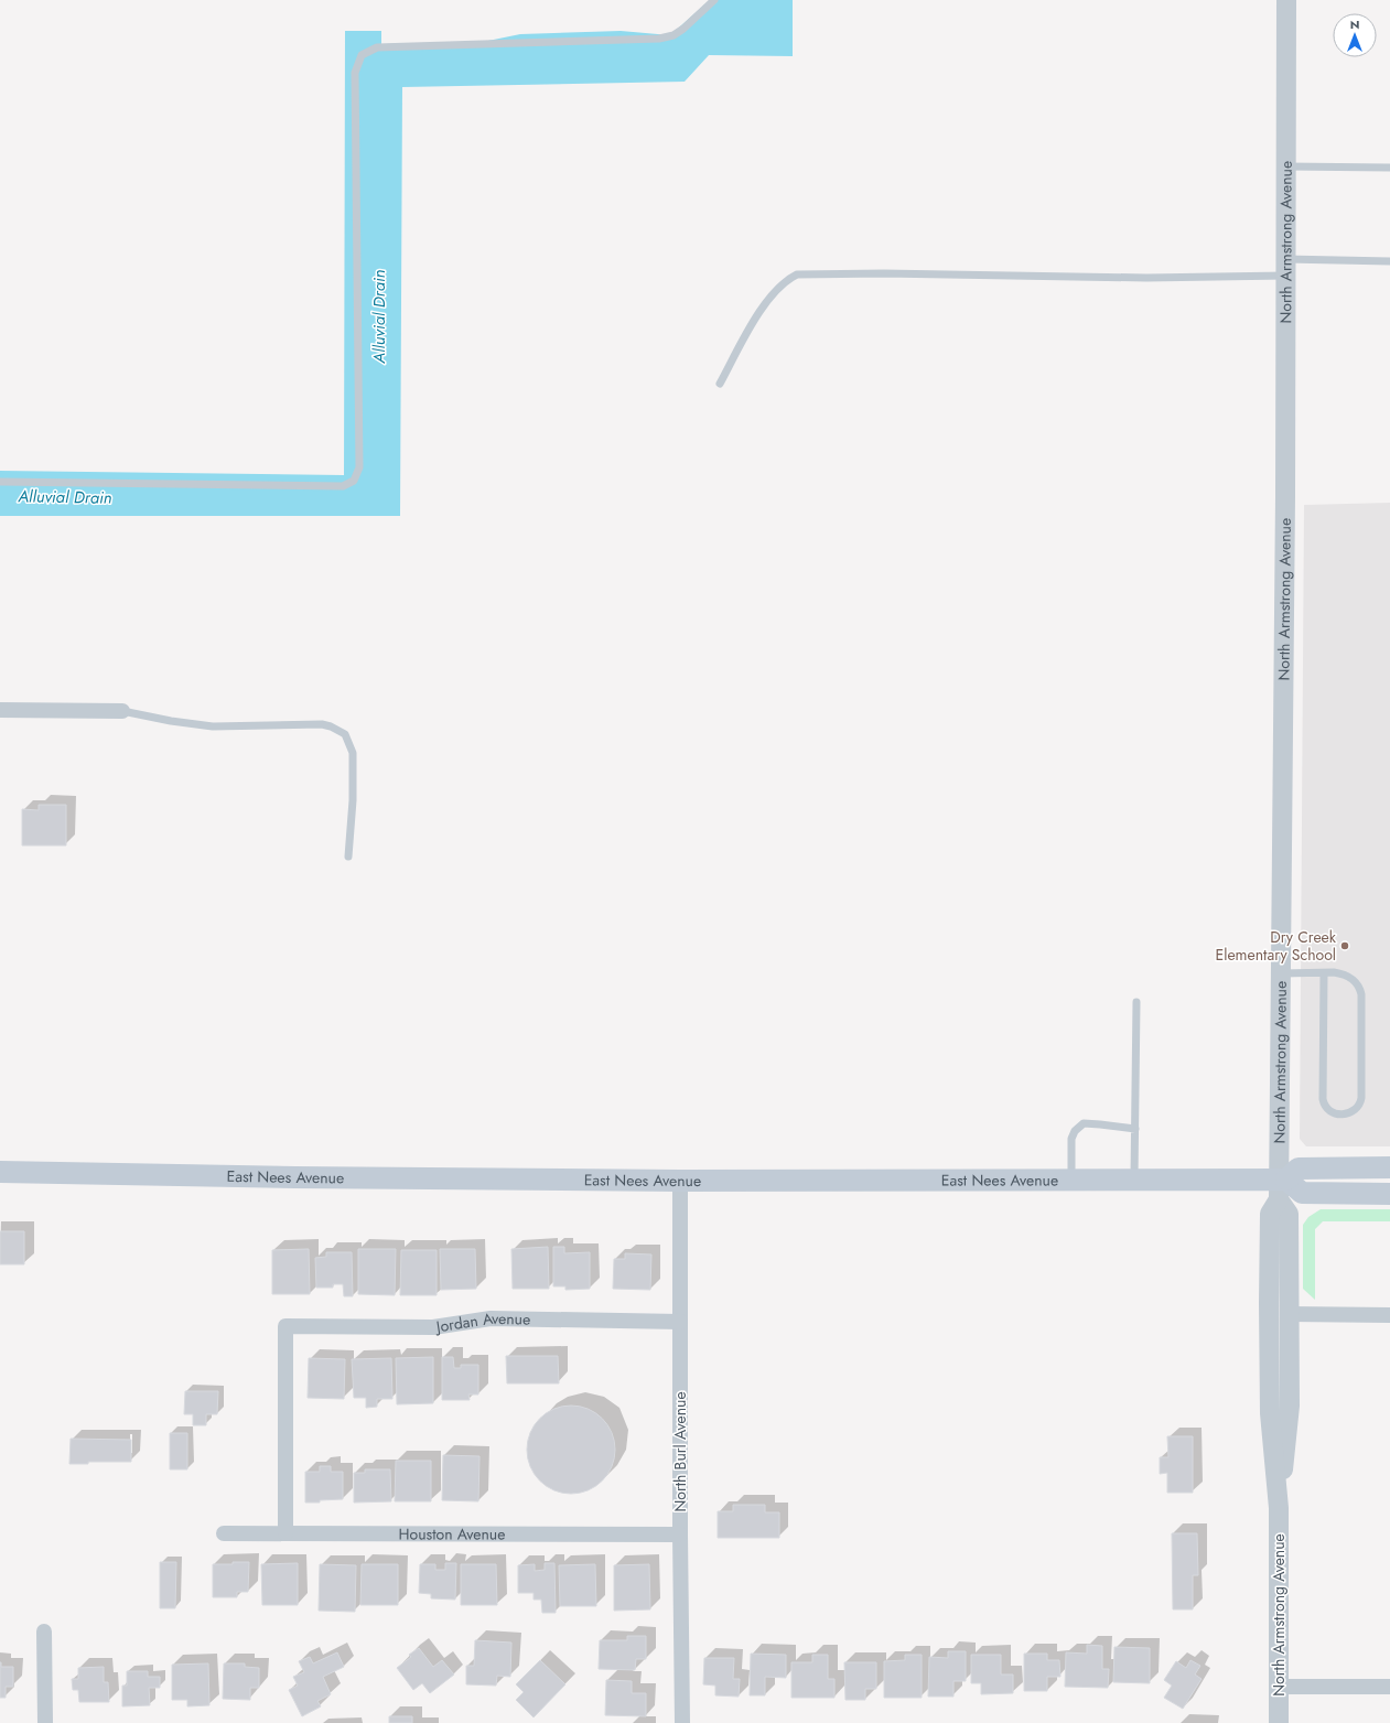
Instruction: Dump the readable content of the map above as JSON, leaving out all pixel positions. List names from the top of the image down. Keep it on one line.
{"streets":{"main road":["East Nees Avenue"],"street":["North Armstrong Avenue","Jordan Avenue","North Burl Avenue","Houston Avenue"]},"crossings":[["North Armstrong Avenue","East Nees Avenue"],["East Nees Avenue","North Burl Avenue"],["Jordan Avenue","North Burl Avenue"],["Jordan Avenue","Houston Avenue"],["North Burl Avenue","Houston Avenue"]],"water":["Alluvial Drain"],"places":["Dry Creek Elementary School"],"north":"top"}
